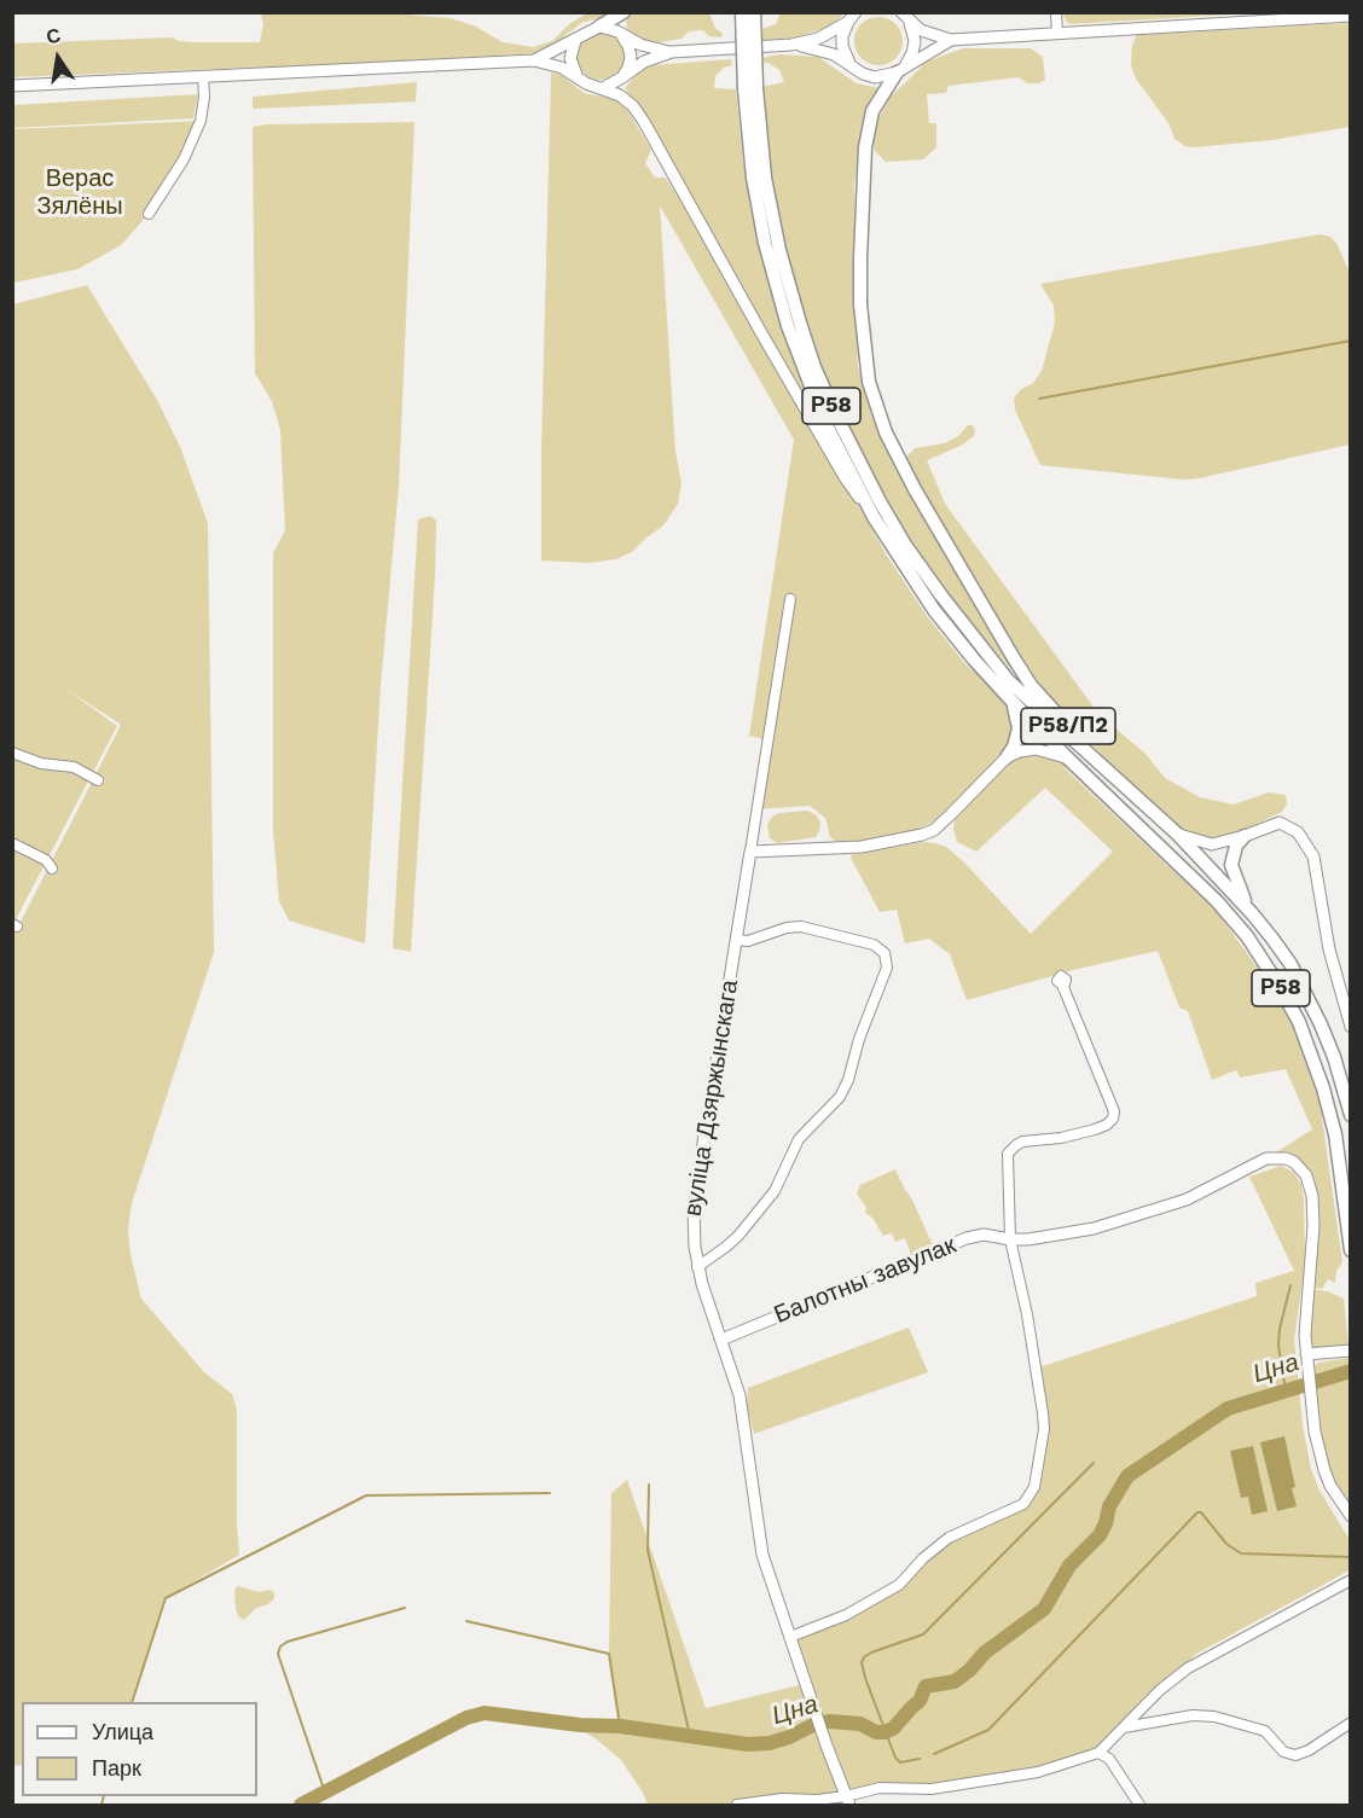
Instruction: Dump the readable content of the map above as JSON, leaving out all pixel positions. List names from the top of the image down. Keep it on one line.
{"streets":{"highway":["Р58","Р58/П2"],"main road":["вуліца Дзяржынскага","Балотны завулак"]},"crossings":[["Р58","Р58/П2"],["вуліца Дзяржынскага","Балотны завулак"]],"water":["Цна"],"parks":["Верас Зялёны"],"legend":["Улица","Парк"],"north":"top"}
